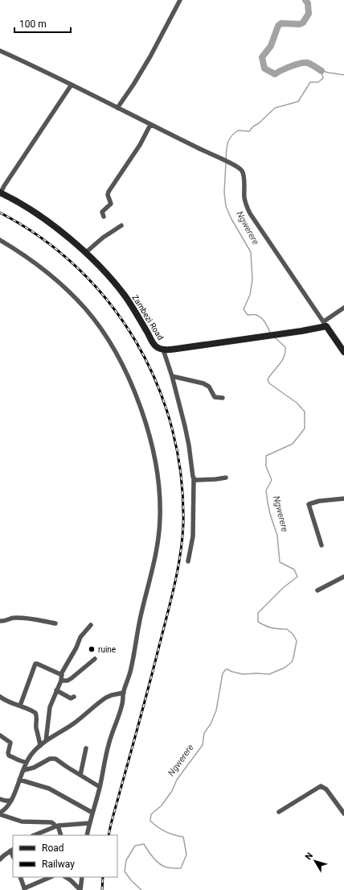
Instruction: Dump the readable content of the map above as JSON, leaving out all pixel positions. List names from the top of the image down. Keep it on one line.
{"streets":{"main road":["Zambezi Road"]},"water":["Ngwerere"],"places":["ruine"],"legend":["Road","Railway"],"scale_bar":"100 m","north":"top left"}
